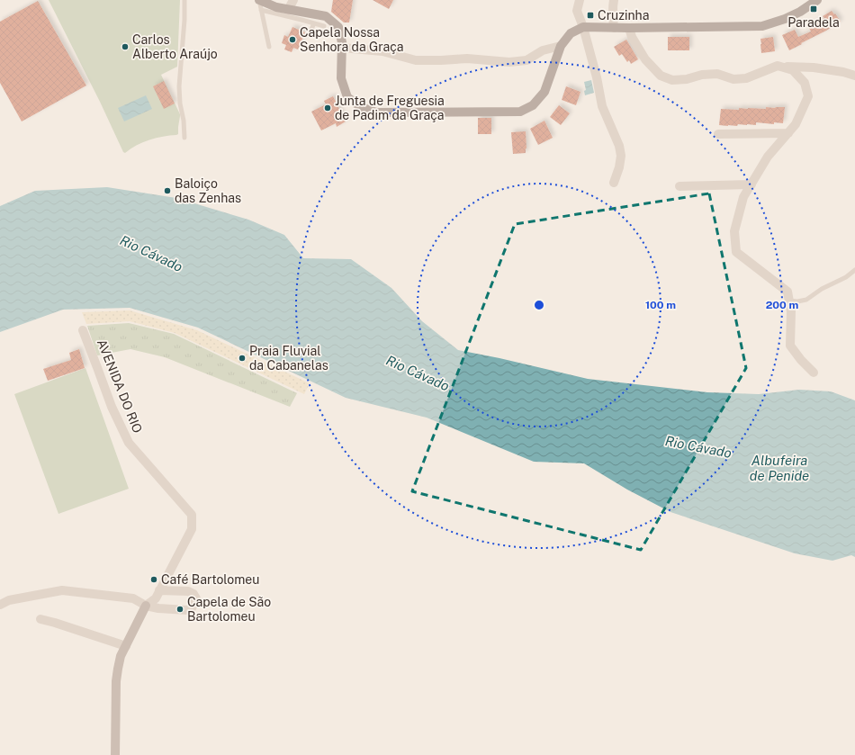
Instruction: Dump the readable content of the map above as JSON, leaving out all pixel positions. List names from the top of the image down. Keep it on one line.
{"streets":{"street":["AVENIDA DO RIO"]},"water":["Rio Cávado","Albufeira de Penide"],"places":{"transit":["Paradela","Cruzinha"],"other":["Capela Nossa Senhora da Graça","Carlos Alberto Araújo","Junta de Freguesia de Padim da Graça","Baloiço das Zenhas","Praia Fluvial da Cabanelas","Café Bartolomeu","Capela de São Bartolomeu"]},"rings":["100 m","200 m"]}
